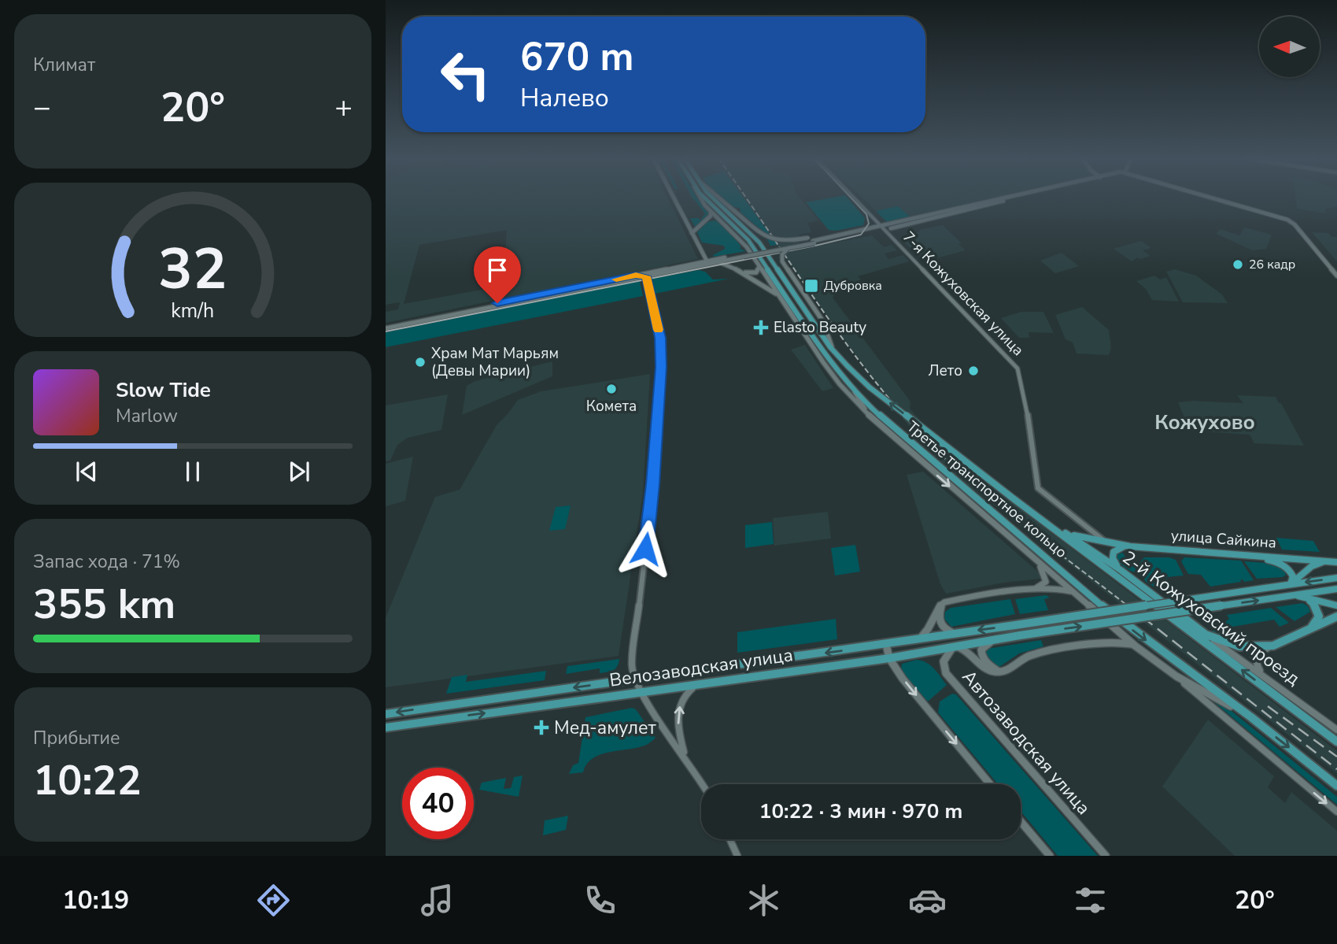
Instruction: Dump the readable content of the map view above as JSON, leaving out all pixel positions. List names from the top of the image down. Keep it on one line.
{"streets":{"main road":["Третье транспортное кольцо","улица Сайкина","2-й Кожуховский проезд","Велозаводская улица","Автозаводская улица"],"street":["7-я Кожуховская улица"]},"crossings":[["7-я Кожуховская улица","улица Сайкина"],["улица Сайкина","2-й Кожуховский проезд"],["Велозаводская улица","Автозаводская улица"]],"districts":["Кожухово"],"places":{"other":["26 кадр","Храм Мат Марьям (Девы Марии)","Лето","Комета"],"transit":["Дубровка"],"health":["Elasto Beauty","Мед-амулет"]},"north":"left","page":{"tile":["Климат",["Запас хода · 71%","355 km"],["Прибытие","10:22"]],"turn":["670 m","Налево"],"heat":["−","20°","+"],"song":["Slow Tide","Marlow"],"limit":"40","trip":"10:22 · 3 мин · 970 m","tabs":["10:19","20°"],"gauge":["32","km/h"]}}
